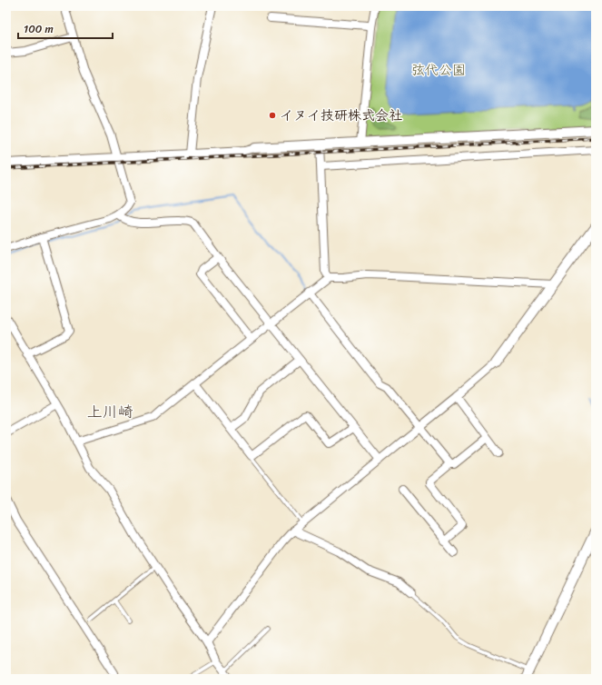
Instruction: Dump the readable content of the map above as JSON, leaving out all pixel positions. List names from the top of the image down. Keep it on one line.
{"districts":["上川崎"],"parks":["弦代公園"],"places":["イヌイ技研株式会社"],"scale_bar":"100 m"}
